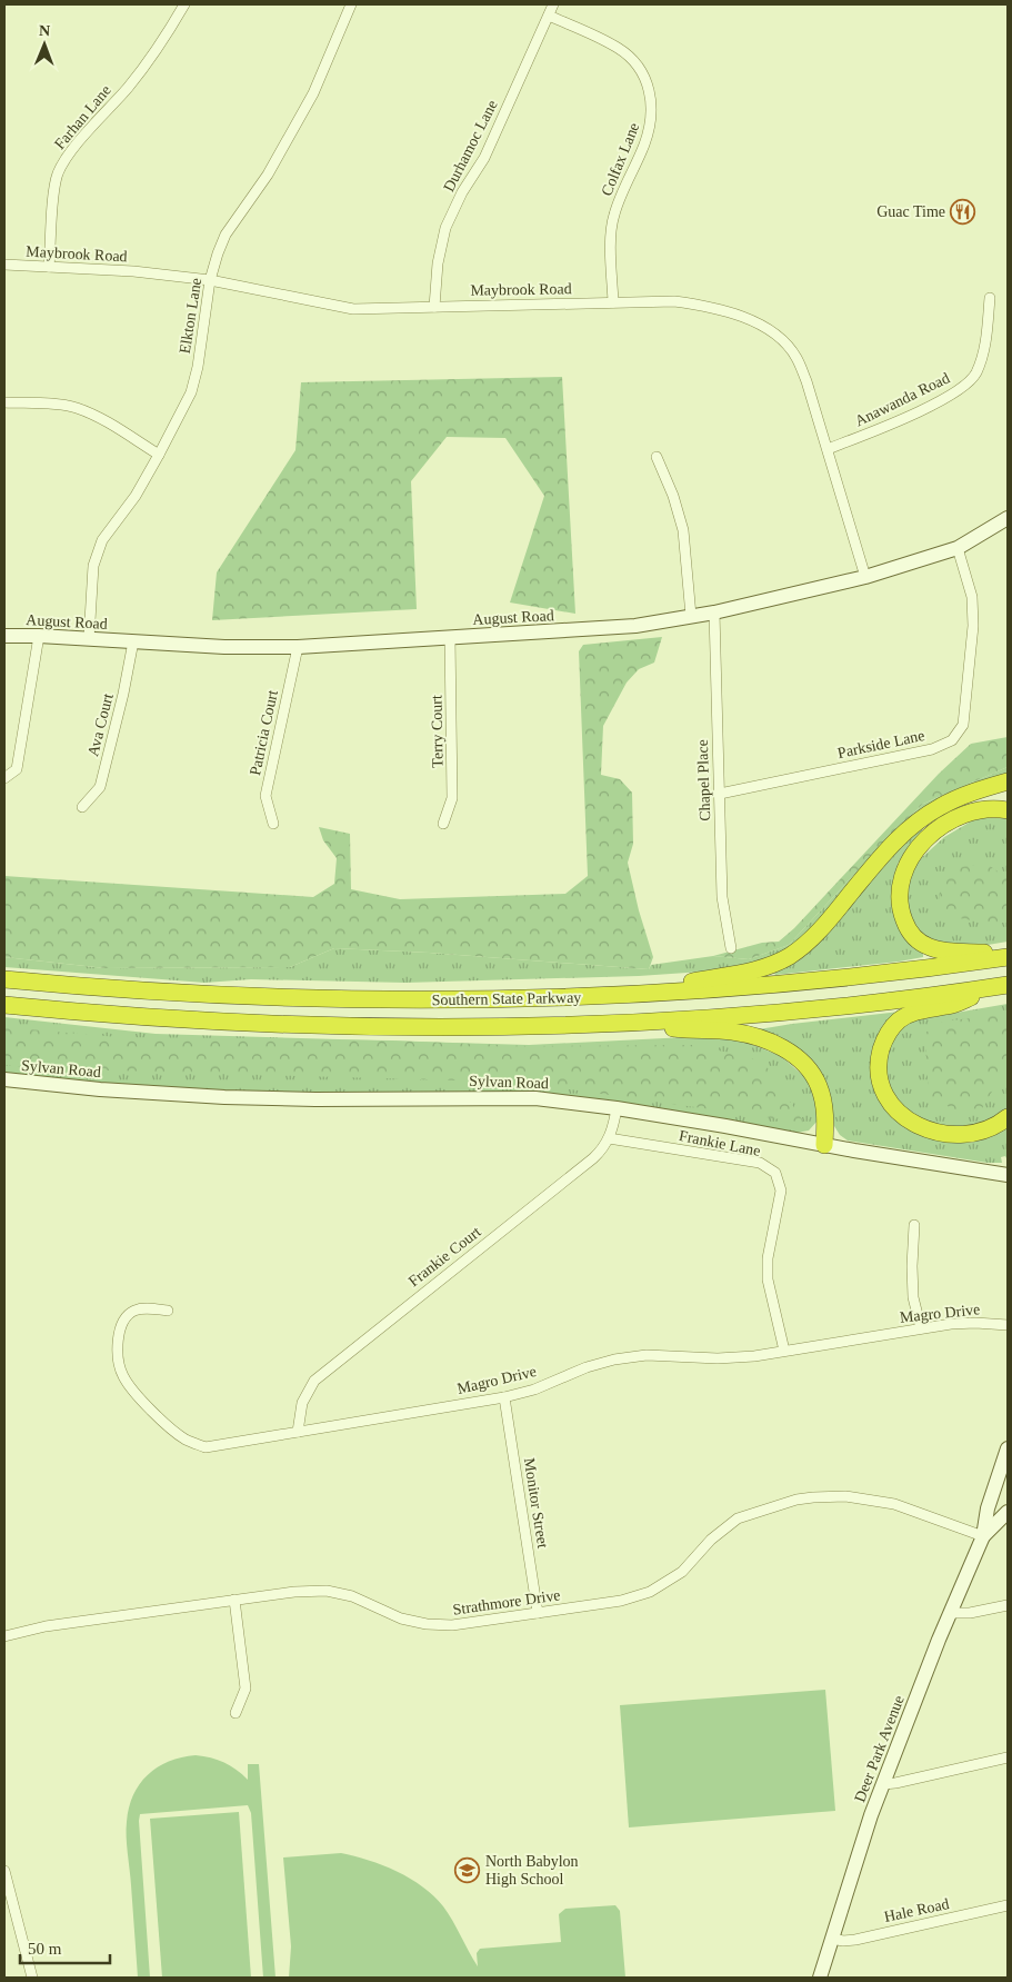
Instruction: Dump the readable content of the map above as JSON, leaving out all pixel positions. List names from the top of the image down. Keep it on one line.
{"streets":{"highway":["Southern State Parkway"],"street":["Farhan Lane","Durhamoc Lane","Colfax Lane","Maybrook Road","Elkton Lane","Anawanda Road","August Road","Ava Court","Terry Court","Patricia Court","Parkside Lane","Chapel Place","Sylvan Road","Frankie Lane","Frankie Court","Magro Drive","Monitor Street","Strathmore Drive","Deer Park Avenue","Hale Road"]},"crossings":[["Farhan Lane","Maybrook Road"],["Durhamoc Lane","Colfax Lane"],["Durhamoc Lane","Maybrook Road"],["Colfax Lane","Maybrook Road"],["Maybrook Road","Elkton Lane"],["Maybrook Road","Anawanda Road"],["Maybrook Road","August Road"],["Elkton Lane","August Road"],["August Road","Ava Court"],["August Road","Terry Court"],["August Road","Patricia Court"],["August Road","Parkside Lane"],["August Road","Chapel Place"],["Parkside Lane","Chapel Place"],["Sylvan Road","Frankie Court"],["Frankie Lane","Frankie Court"],["Frankie Lane","Magro Drive"],["Frankie Court","Magro Drive"],["Magro Drive","Monitor Street"],["Monitor Street","Strathmore Drive"],["Strathmore Drive","Deer Park Avenue"],["Deer Park Avenue","Hale Road"]],"places":{"restaurant":["Guac Time"],"school or university":["North Babylon High School"]},"scale_bar":"50 m","north":"top"}
